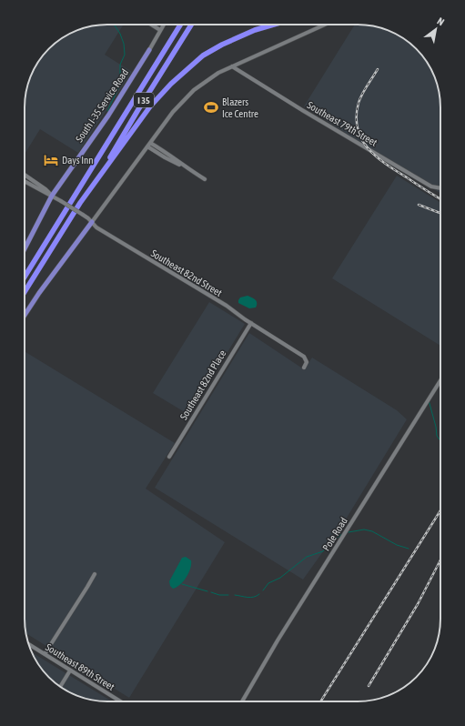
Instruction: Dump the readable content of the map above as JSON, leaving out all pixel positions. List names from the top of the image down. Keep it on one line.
{"streets":{"highway":["I 35"],"main road":["South I-35 Service Road"],"street":["Southeast 79th Street","Southeast 82nd Street","Southeast 82nd Place","Pole Road","Southeast 89th Street"]},"crossings":[["South I-35 Service Road","Southeast 82nd Street"],["Southeast 82nd Street","Southeast 82nd Place"]],"places":{"sports":["Blazers Ice Centre"],"hotel":["Days Inn"]},"north":"top right"}
